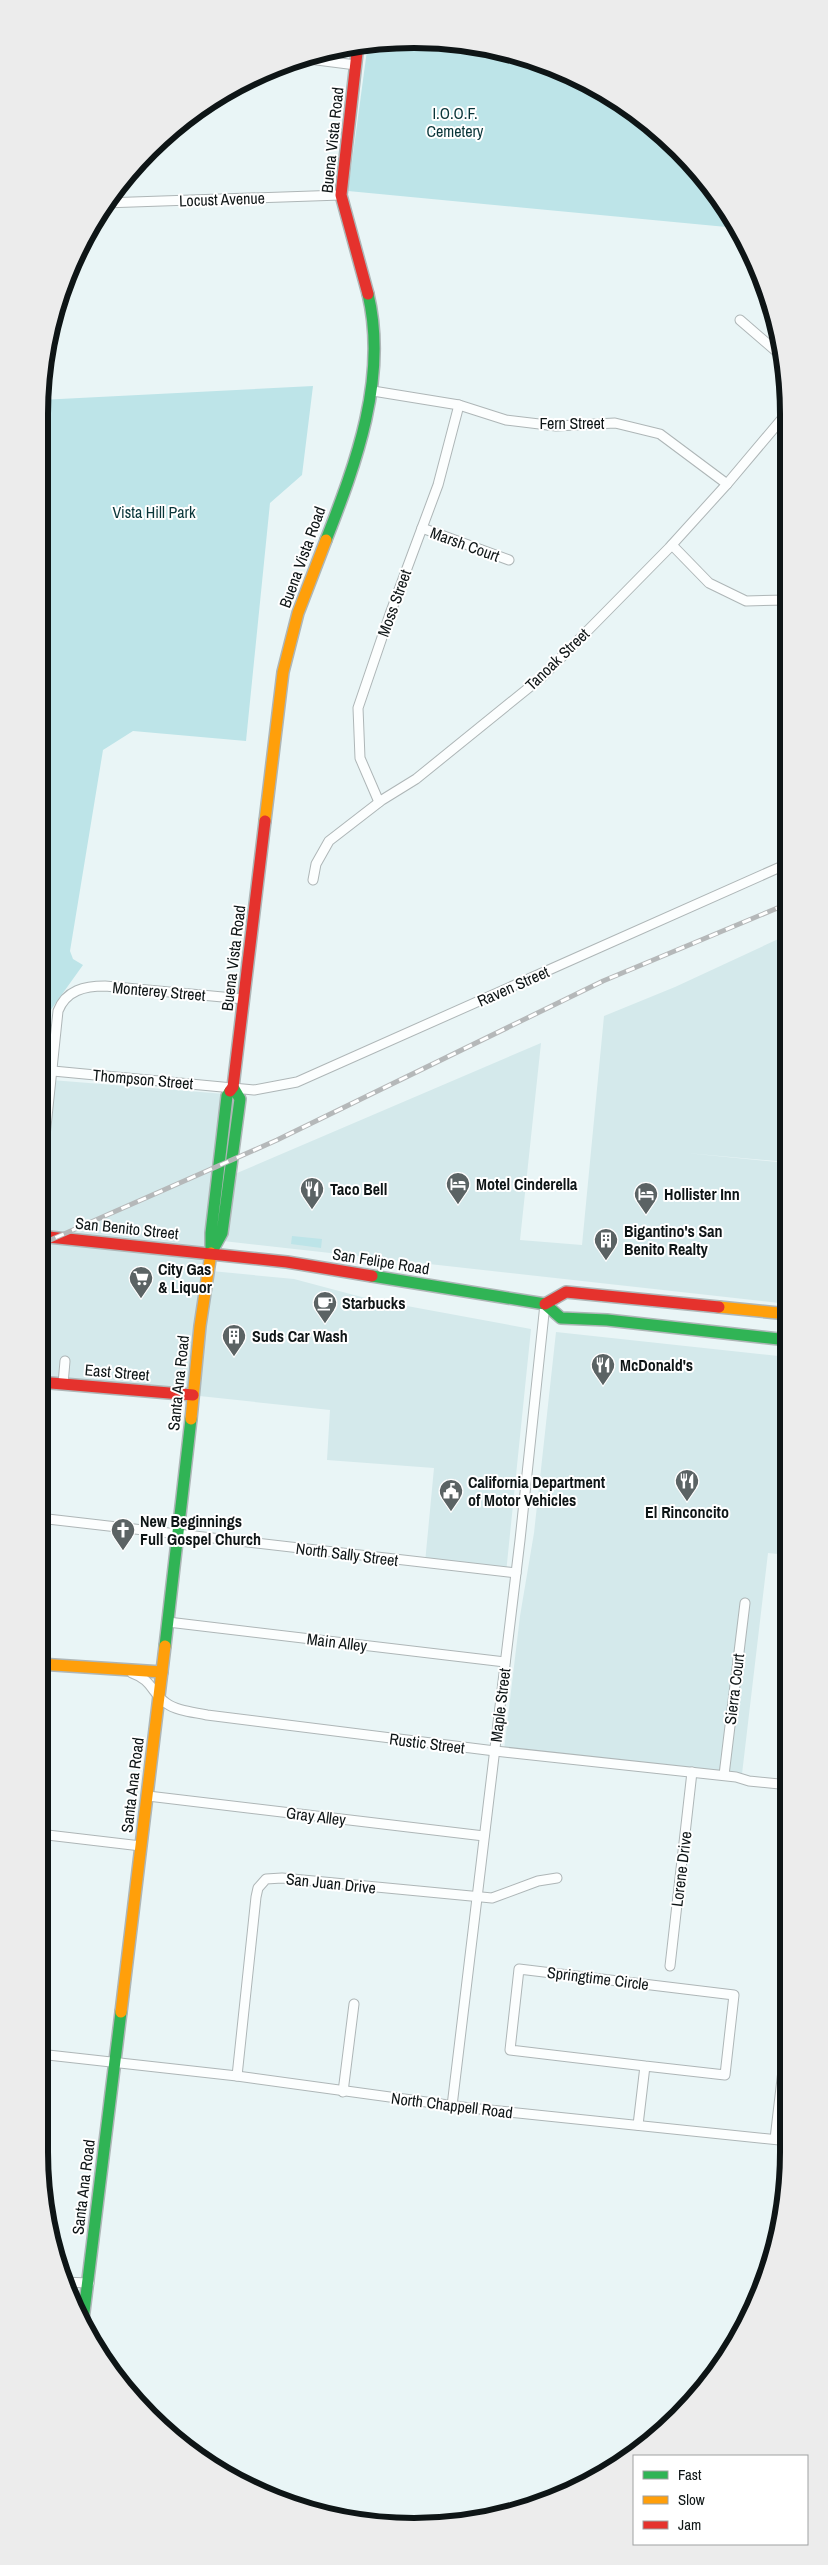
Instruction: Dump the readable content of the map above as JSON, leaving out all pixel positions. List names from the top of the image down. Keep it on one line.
{"streets":{"street":["Buena Vista Road","Locust Avenue","Fern Street","Marsh Court","Moss Street","Tanoak Street","Raven Street","Monterey Street","Thompson Street","San Benito Street","San Felipe Road","East Street","Santa Ana Road","North Sally Street","Main Alley","Sierra Court","Maple Street","Rustic Street","Gray Alley","Lorene Drive","San Juan Drive","Springtime Circle","North Chappell Road"]},"crossings":[["Buena Vista Road","Locust Avenue"],["Buena Vista Road","Fern Street"],["Buena Vista Road","Raven Street"],["Buena Vista Road","Monterey Street"],["Buena Vista Road","Thompson Street"],["Buena Vista Road","San Benito Street"],["Buena Vista Road","San Felipe Road"],["Buena Vista Road","Santa Ana Road"],["Fern Street","Moss Street"],["Fern Street","Tanoak Street"],["Marsh Court","Moss Street"],["Moss Street","Tanoak Street"],["Raven Street","Thompson Street"],["Monterey Street","Thompson Street"],["San Benito Street","San Felipe Road"],["San Benito Street","Santa Ana Road"],["San Felipe Road","Santa Ana Road"],["San Felipe Road","Maple Street"],["East Street","Santa Ana Road"],["Santa Ana Road","North Sally Street"],["Santa Ana Road","Main Alley"],["Santa Ana Road","Rustic Street"],["Santa Ana Road","Gray Alley"],["Santa Ana Road","North Chappell Road"],["North Sally Street","Maple Street"],["Main Alley","Maple Street"],["Sierra Court","Rustic Street"],["Maple Street","Rustic Street"],["Maple Street","Gray Alley"],["Maple Street","San Juan Drive"],["Maple Street","North Chappell Road"],["Rustic Street","Lorene Drive"],["San Juan Drive","North Chappell Road"]],"parks":["I.O.O.F. Cemetery","Vista Hill Park"],"places":{"hotel":["Motel Cinderella","Hollister Inn"],"restaurant":["Taco Bell","McDonald's","El Rinconcito"],"building":["Bigantino's San Benito Realty","Suds Car Wash"],"supermarket":["City Gas & Liquor"],"cafe":["Starbucks"],"public building":["California Department of Motor Vehicles"],"church":["New Beginnings Full Gospel Church"]},"legend":["Fast","Slow","Jam"]}
